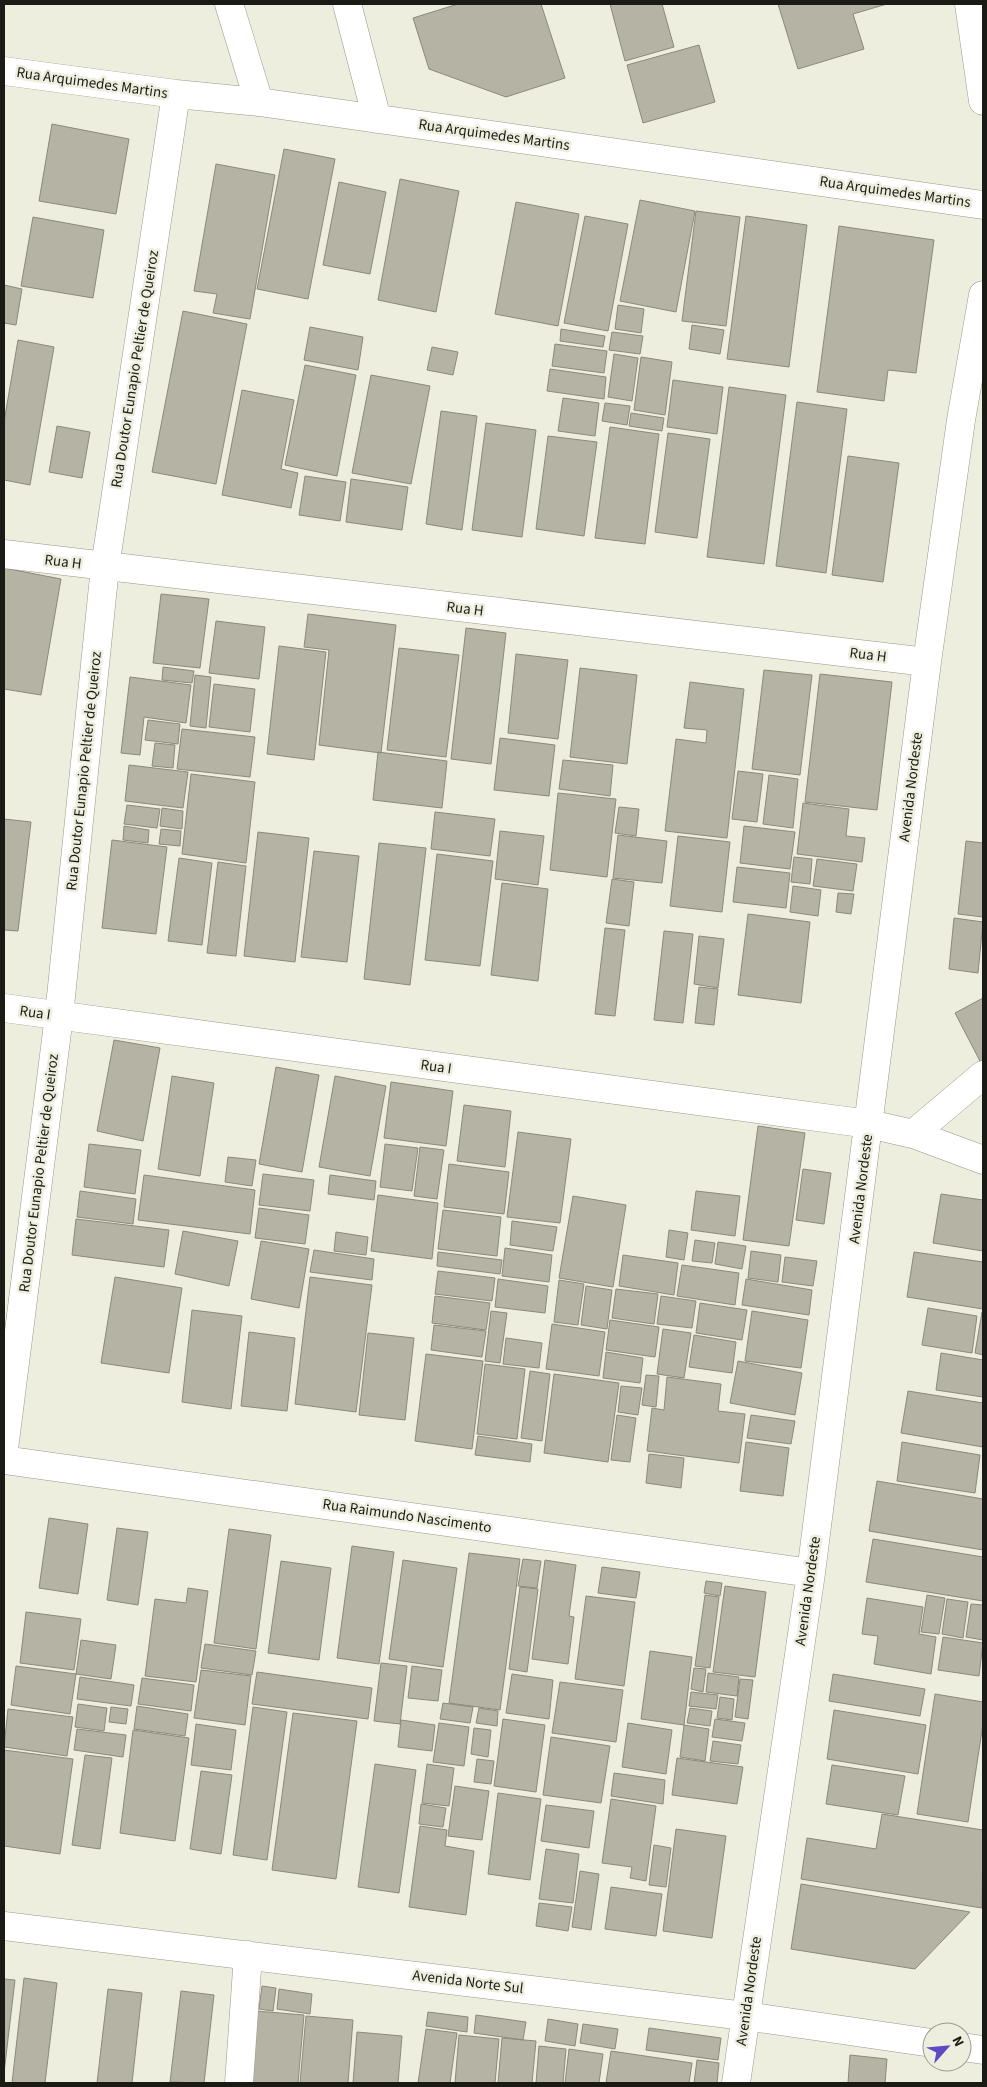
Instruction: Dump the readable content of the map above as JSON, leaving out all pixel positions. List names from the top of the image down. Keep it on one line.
{"streets":{"street":["Rua Arquimedes Martins","Rua Doutor Eunapio Peltier de Queiroz","Rua H","Avenida Nordeste","Rua I","Rua Raimundo Nascimento","Avenida Norte Sul"]},"crossings":[["Rua Arquimedes Martins","Rua Doutor Eunapio Peltier de Queiroz"],["Rua Doutor Eunapio Peltier de Queiroz","Rua H"],["Rua Doutor Eunapio Peltier de Queiroz","Rua I"],["Rua H","Avenida Nordeste"],["Avenida Nordeste","Rua I"],["Avenida Nordeste","Rua Raimundo Nascimento"],["Avenida Nordeste","Avenida Norte Sul"]],"north":"top right"}
